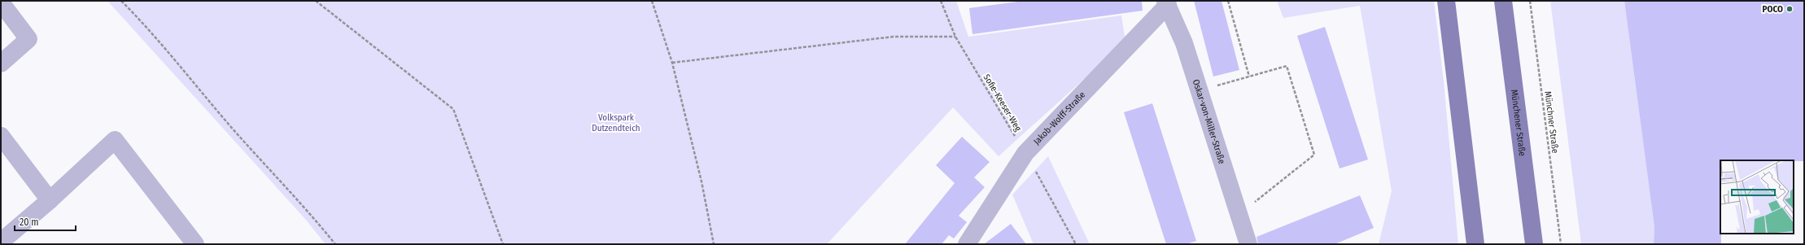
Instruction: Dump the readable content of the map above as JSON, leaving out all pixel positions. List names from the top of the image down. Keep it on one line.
{"streets":{"main road":["Münchener Straße"],"street":["Jakob-Wolff-Straße","Oskar-von-Miller-Straße"],"path":["Sofie-Keeser-Weg","Münchner Straße"]},"crossings":[["Sofie-Keeser-Weg","Jakob-Wolff-Straße"],["Jakob-Wolff-Straße","Oskar-von-Miller-Straße"]],"parks":["Volkspark Dutzendteich"],"places":["POCO"],"scale_bar":"20 m"}
